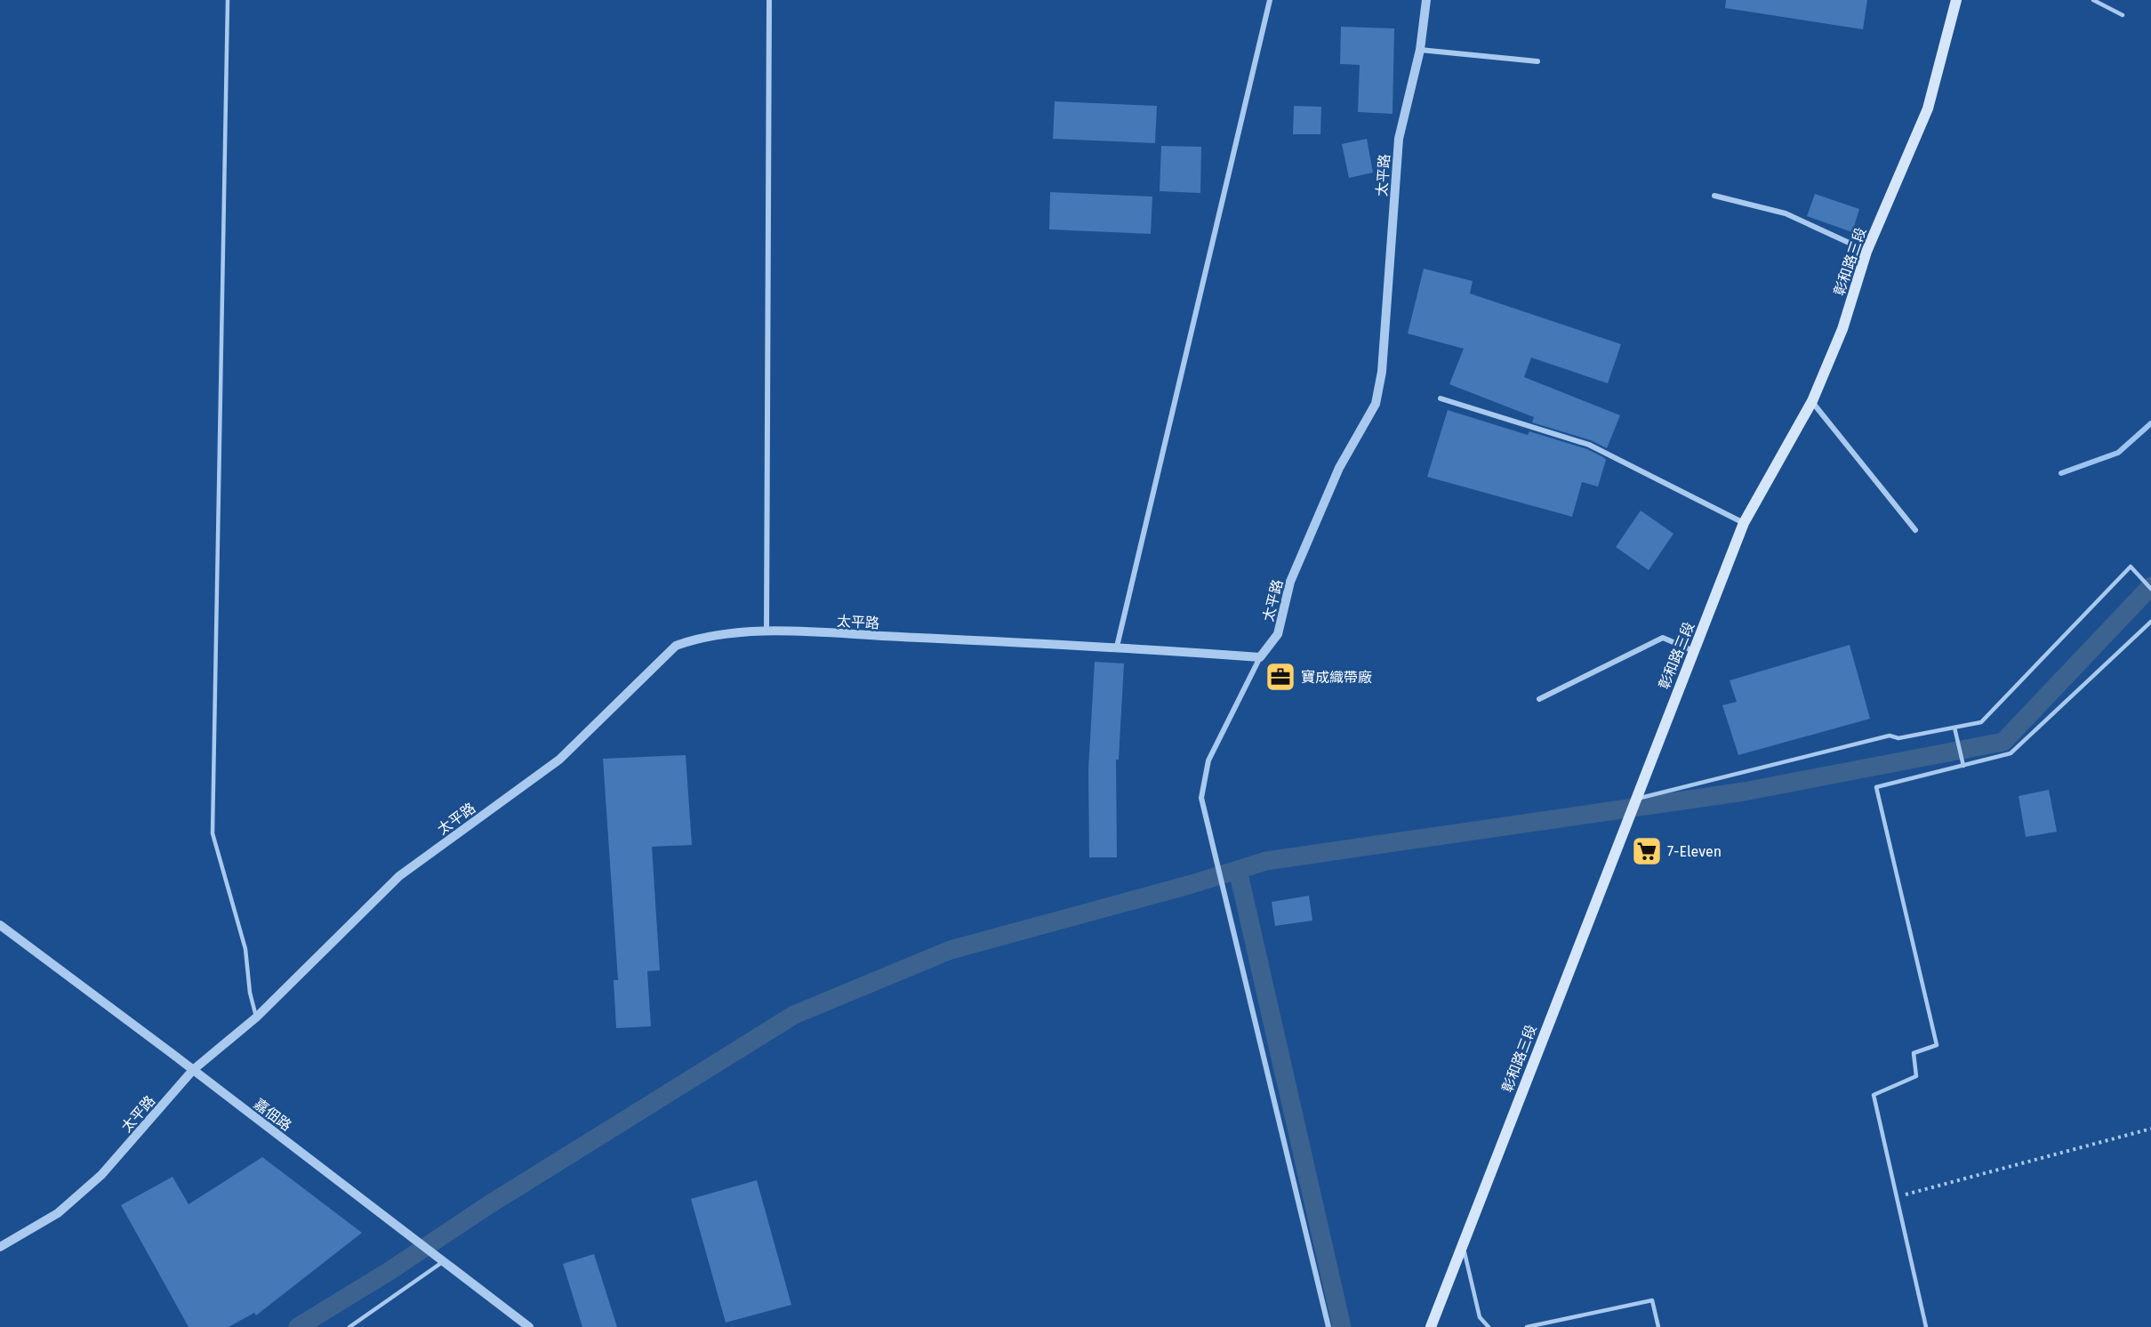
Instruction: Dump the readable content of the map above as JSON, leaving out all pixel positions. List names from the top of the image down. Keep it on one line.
{"streets":{"main road":["彰和路三段"],"street":["太平路","嘉佃路"]},"crossings":[["太平路","嘉佃路"]],"places":{"office":["寶成織帶廠"],"supermarket":["7-Eleven"]}}
